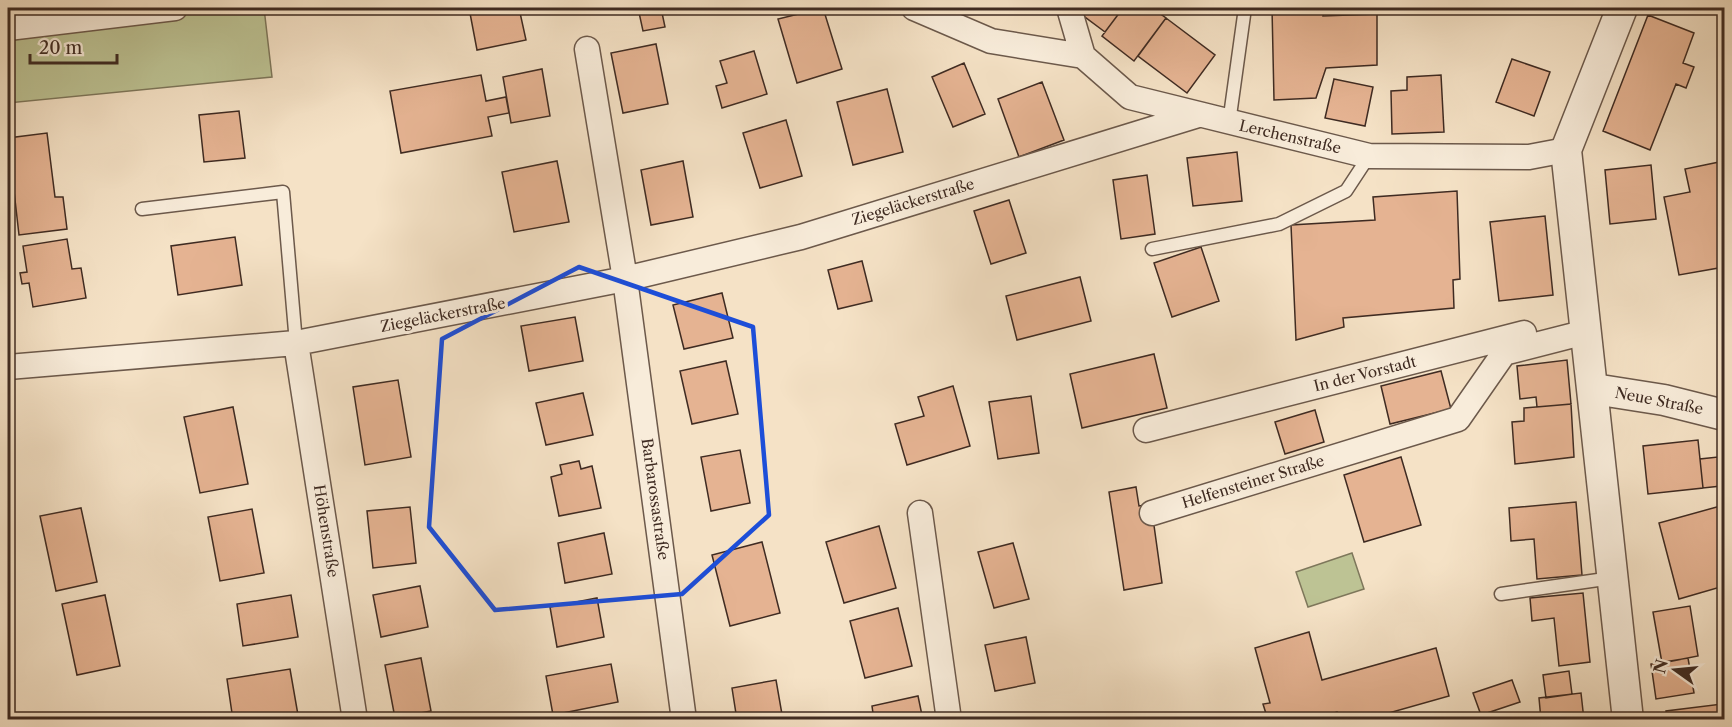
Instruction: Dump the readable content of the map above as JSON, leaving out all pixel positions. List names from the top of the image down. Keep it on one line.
{"streets":{"street":["Lerchenstraße","Ziegeläckerstraße","In der Vorstadt","Neue Straße","Helfensteiner Straße","Barbarossastraße","Höhenstraße"]},"crossings":[["Lerchenstraße","Ziegeläckerstraße"],["Ziegeläckerstraße","Barbarossastraße"],["Ziegeläckerstraße","Höhenstraße"],["In der Vorstadt","Helfensteiner Straße"]],"scale_bar":"20 m","north":"left"}
